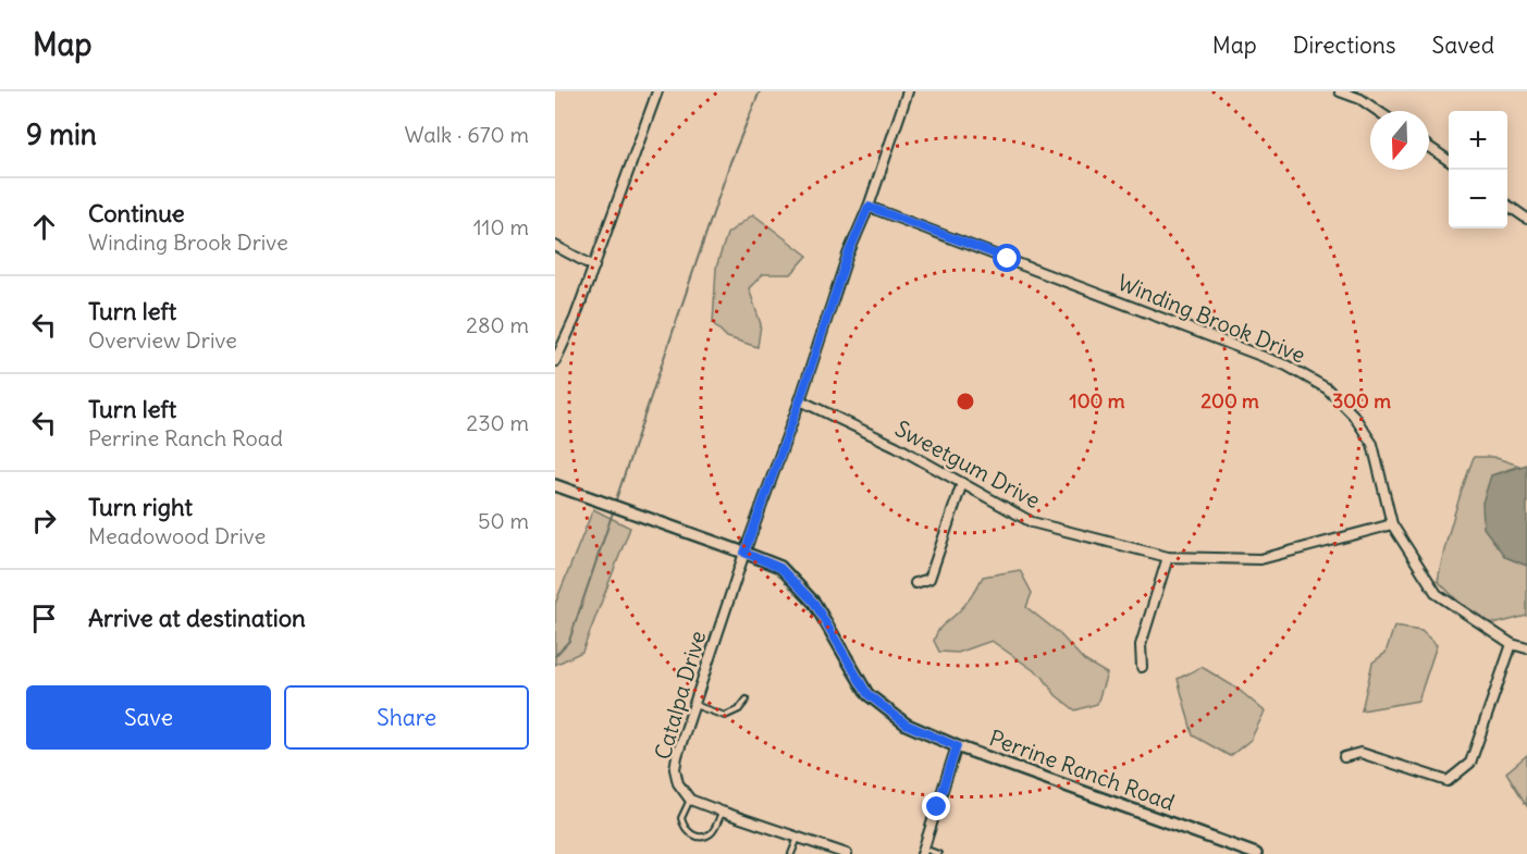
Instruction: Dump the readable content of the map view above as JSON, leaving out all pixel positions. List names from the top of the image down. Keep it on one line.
{"streets":{"street":["Winding Brook Drive","Sweetgum Drive","Catalpa Drive","Perrine Ranch Road"]},"crossings":[["Winding Brook Drive","Sweetgum Drive"],["Winding Brook Drive","Catalpa Drive"],["Sweetgum Drive","Catalpa Drive"],["Catalpa Drive","Perrine Ranch Road"]],"north":"bottom","page":{"header":"Map","nav":["Map","Directions","Saved"],"heading":["9 min","Walk · 670 m"],"map_buttons":["+","−"],"list":[["Continue","Winding Brook Drive","110 m"],["Turn left","Overview Drive","280 m"],["Turn left","Perrine Ranch Road","230 m"],["Turn right","Meadowood Drive","50 m"],"Arrive at destination"],"buttons":["Save","Share"]},"rings":["100 m","200 m","300 m"]}
